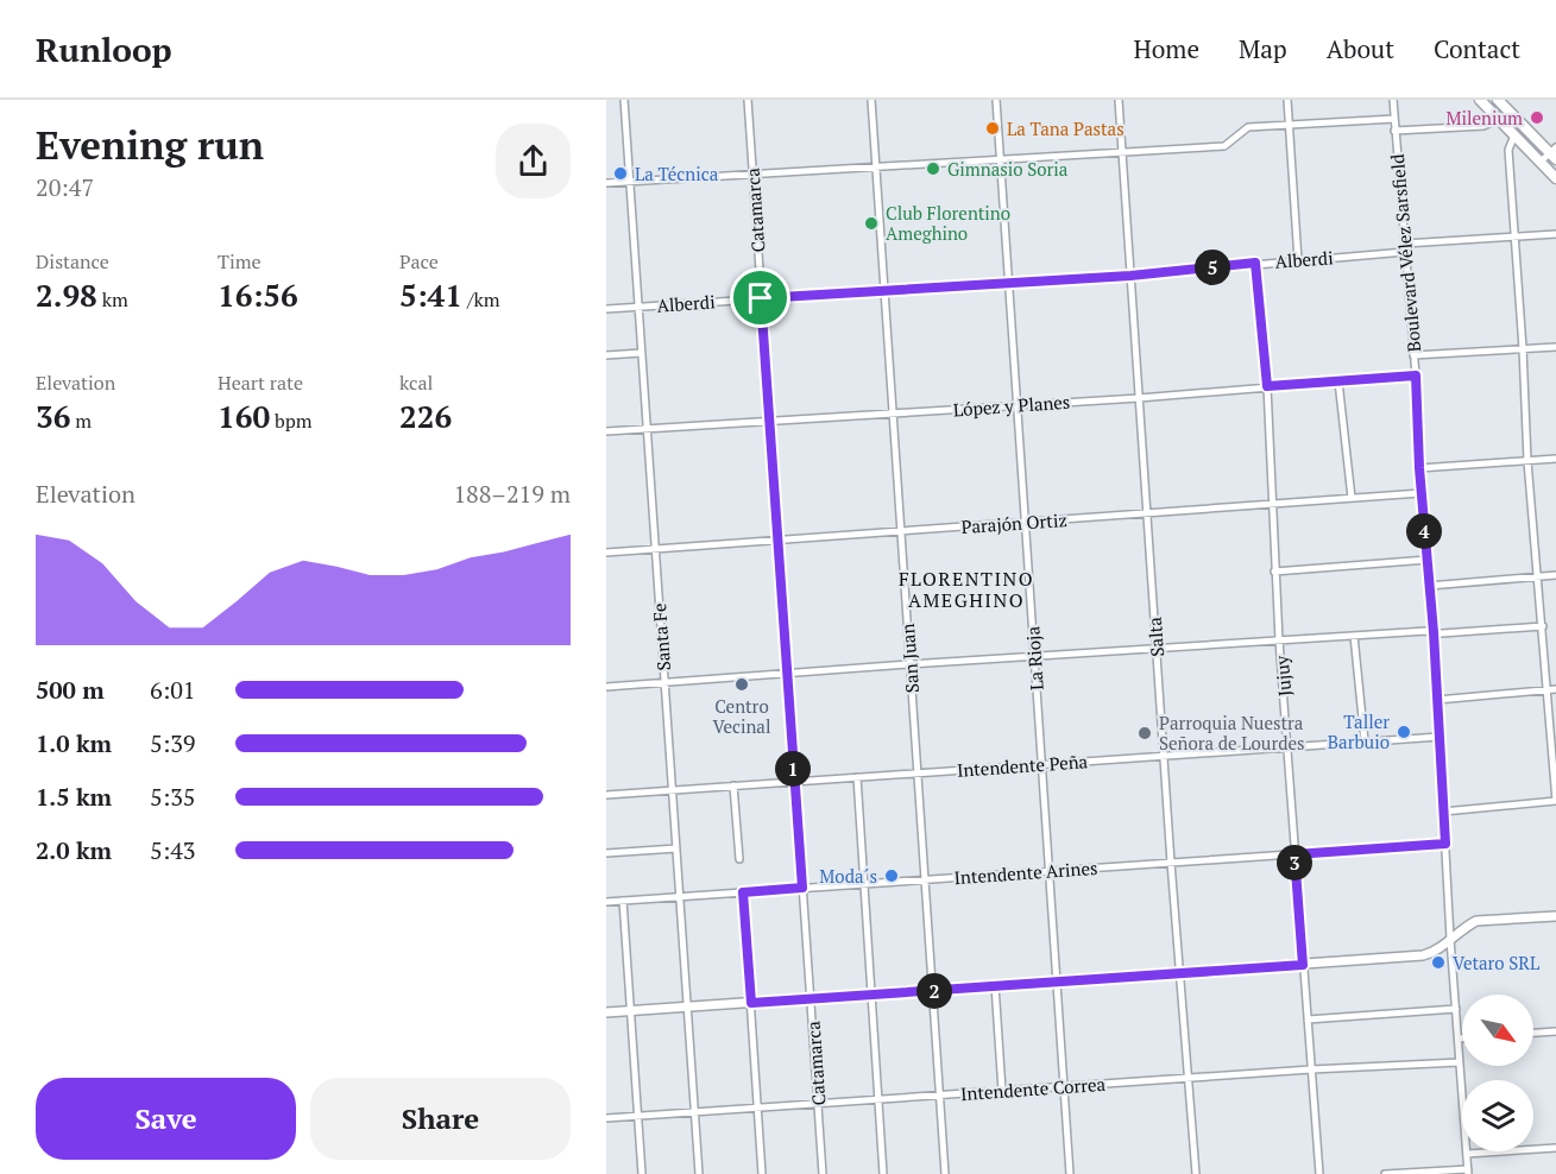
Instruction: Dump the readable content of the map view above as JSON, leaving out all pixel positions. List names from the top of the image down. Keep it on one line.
{"streets":{"street":["Catamarca","Boulevard Vélez Sarsfield","Alberdi","López y Planes","Parajón Ortiz","Santa Fe","Salta","San Juan","La Rioja","Jujuy","Intendente Peña","Intendente Arines","Intendente Correa"]},"crossings":[["Catamarca","Alberdi"],["Catamarca","López y Planes"],["Catamarca","Parajón Ortiz"],["Catamarca","Intendente Peña"],["Catamarca","Intendente Arines"],["Catamarca","Intendente Correa"],["Boulevard Vélez Sarsfield","Alberdi"],["Boulevard Vélez Sarsfield","López y Planes"],["Boulevard Vélez Sarsfield","Parajón Ortiz"],["Boulevard Vélez Sarsfield","Intendente Peña"],["Boulevard Vélez Sarsfield","Intendente Arines"],["Boulevard Vélez Sarsfield","Intendente Correa"],["Alberdi","Santa Fe"],["Alberdi","Salta"],["Alberdi","San Juan"],["Alberdi","La Rioja"],["Alberdi","Jujuy"],["López y Planes","Santa Fe"],["López y Planes","Salta"],["López y Planes","San Juan"],["López y Planes","La Rioja"],["López y Planes","Jujuy"],["Parajón Ortiz","Santa Fe"],["Parajón Ortiz","Salta"],["Parajón Ortiz","San Juan"],["Parajón Ortiz","La Rioja"],["Parajón Ortiz","Jujuy"],["Santa Fe","Intendente Peña"],["Santa Fe","Intendente Arines"],["Santa Fe","Intendente Correa"],["Salta","Intendente Peña"],["Salta","Intendente Arines"],["Salta","Intendente Correa"],["San Juan","Intendente Peña"],["San Juan","Intendente Arines"],["San Juan","Intendente Correa"],["La Rioja","Intendente Peña"],["La Rioja","Intendente Arines"],["La Rioja","Intendente Correa"],["Jujuy","Intendente Peña"],["Jujuy","Intendente Arines"],["Jujuy","Intendente Correa"]],"districts":["FLORENTINO AMEGHINO"],"places":["Milenium","La Tana Pastas","Gimnasio Soria","La Técnica","Club Florentino Ameghino","Centro Vecinal","Taller Barbuio","Parroquia Nuestra Señora de Lourdes","Moda´s","Vetaro SRL"],"north":"bottom right","page":{"header":"Runloop","nav":["Home","Map","About","Contact"],"heading":["Evening run","20:47"],"stats":[["Distance","2.98 km"],["Time","16:56"],["Pace","5:41 /km"],["Elevation","36 m"],["Heart rate","160 bpm"],["kcal","226"]],"pins":["5","4","1","3","2"],"chart":["Elevation","188–219 m"],"list":[{"name":"500 m","note":"6:01"},{"name":"1.0 km","note":"5:39"},{"name":"1.5 km","note":"5:35"},{"name":"2.0 km","note":"5:43"}],"buttons":["Save","Share"]}}
